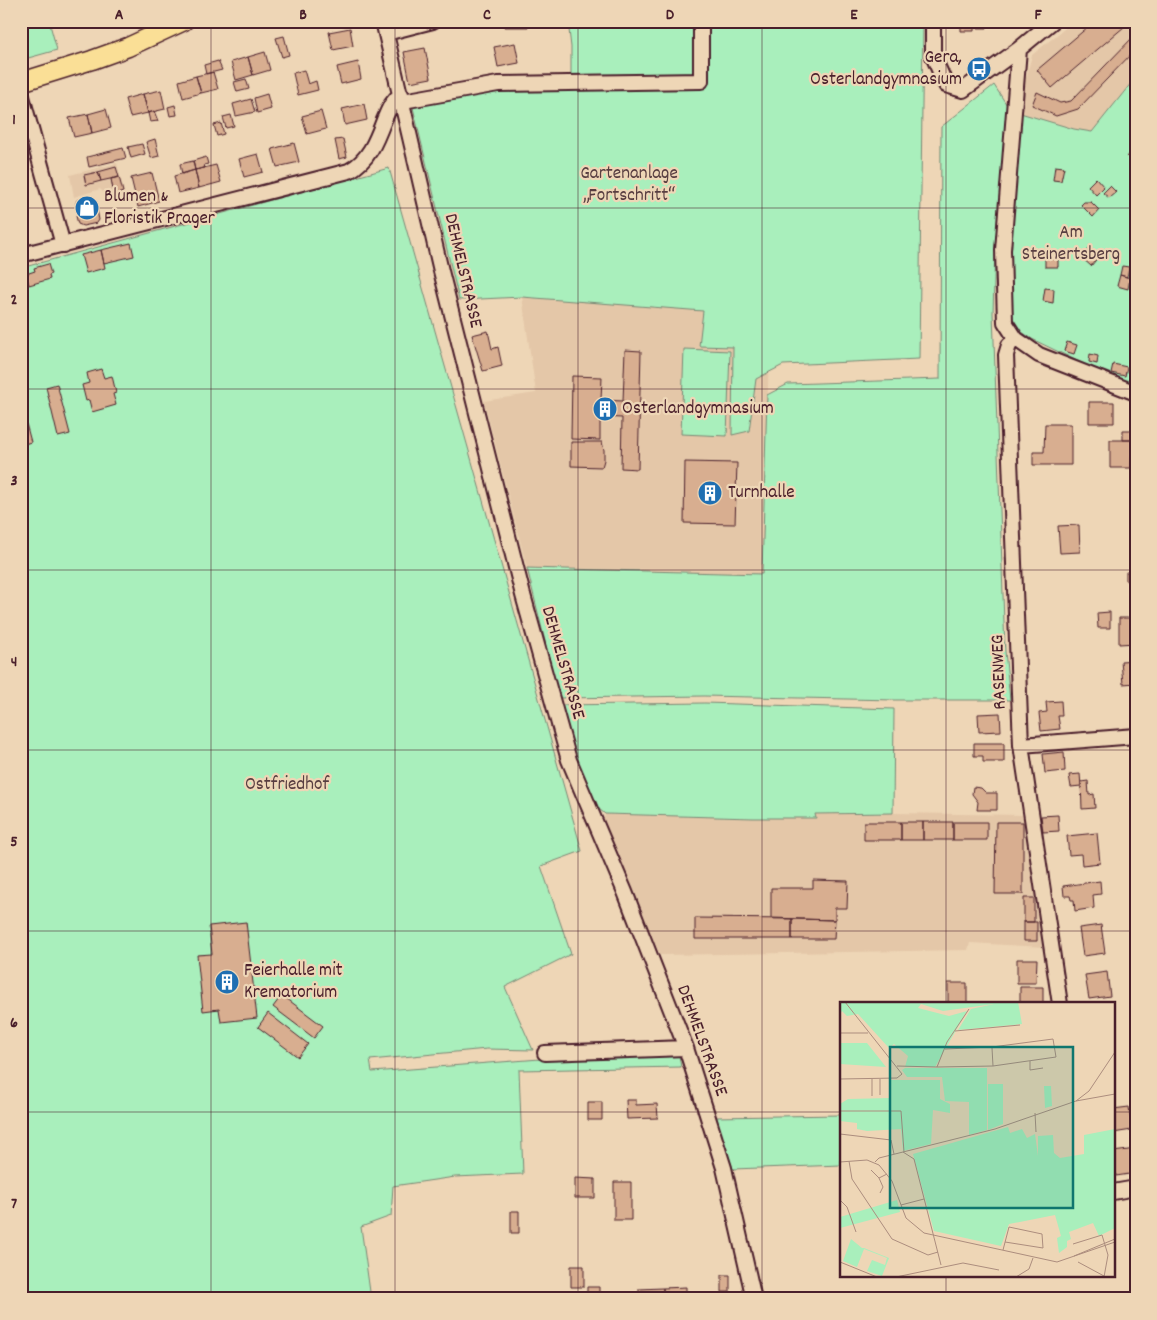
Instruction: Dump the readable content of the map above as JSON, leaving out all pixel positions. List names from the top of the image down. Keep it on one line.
{"streets":{"street":["DEHMELSTRASSE","RASENWEG"]},"parks":["Gartenanlage „Fortschritt“","Am Steinertsberg","Ostfriedhof"],"places":{"bus stop":["Gera, Osterlandgymnasium"],"shop":["Blumen & Floristik Prager"],"building":["Osterlandgymnasium","Turnhalle","Feierhalle mit Krematorium"]},"grid":{"columns":["A","B","C","D","E","F"],"rows":["1","2","3","4","5","6","7"]}}
